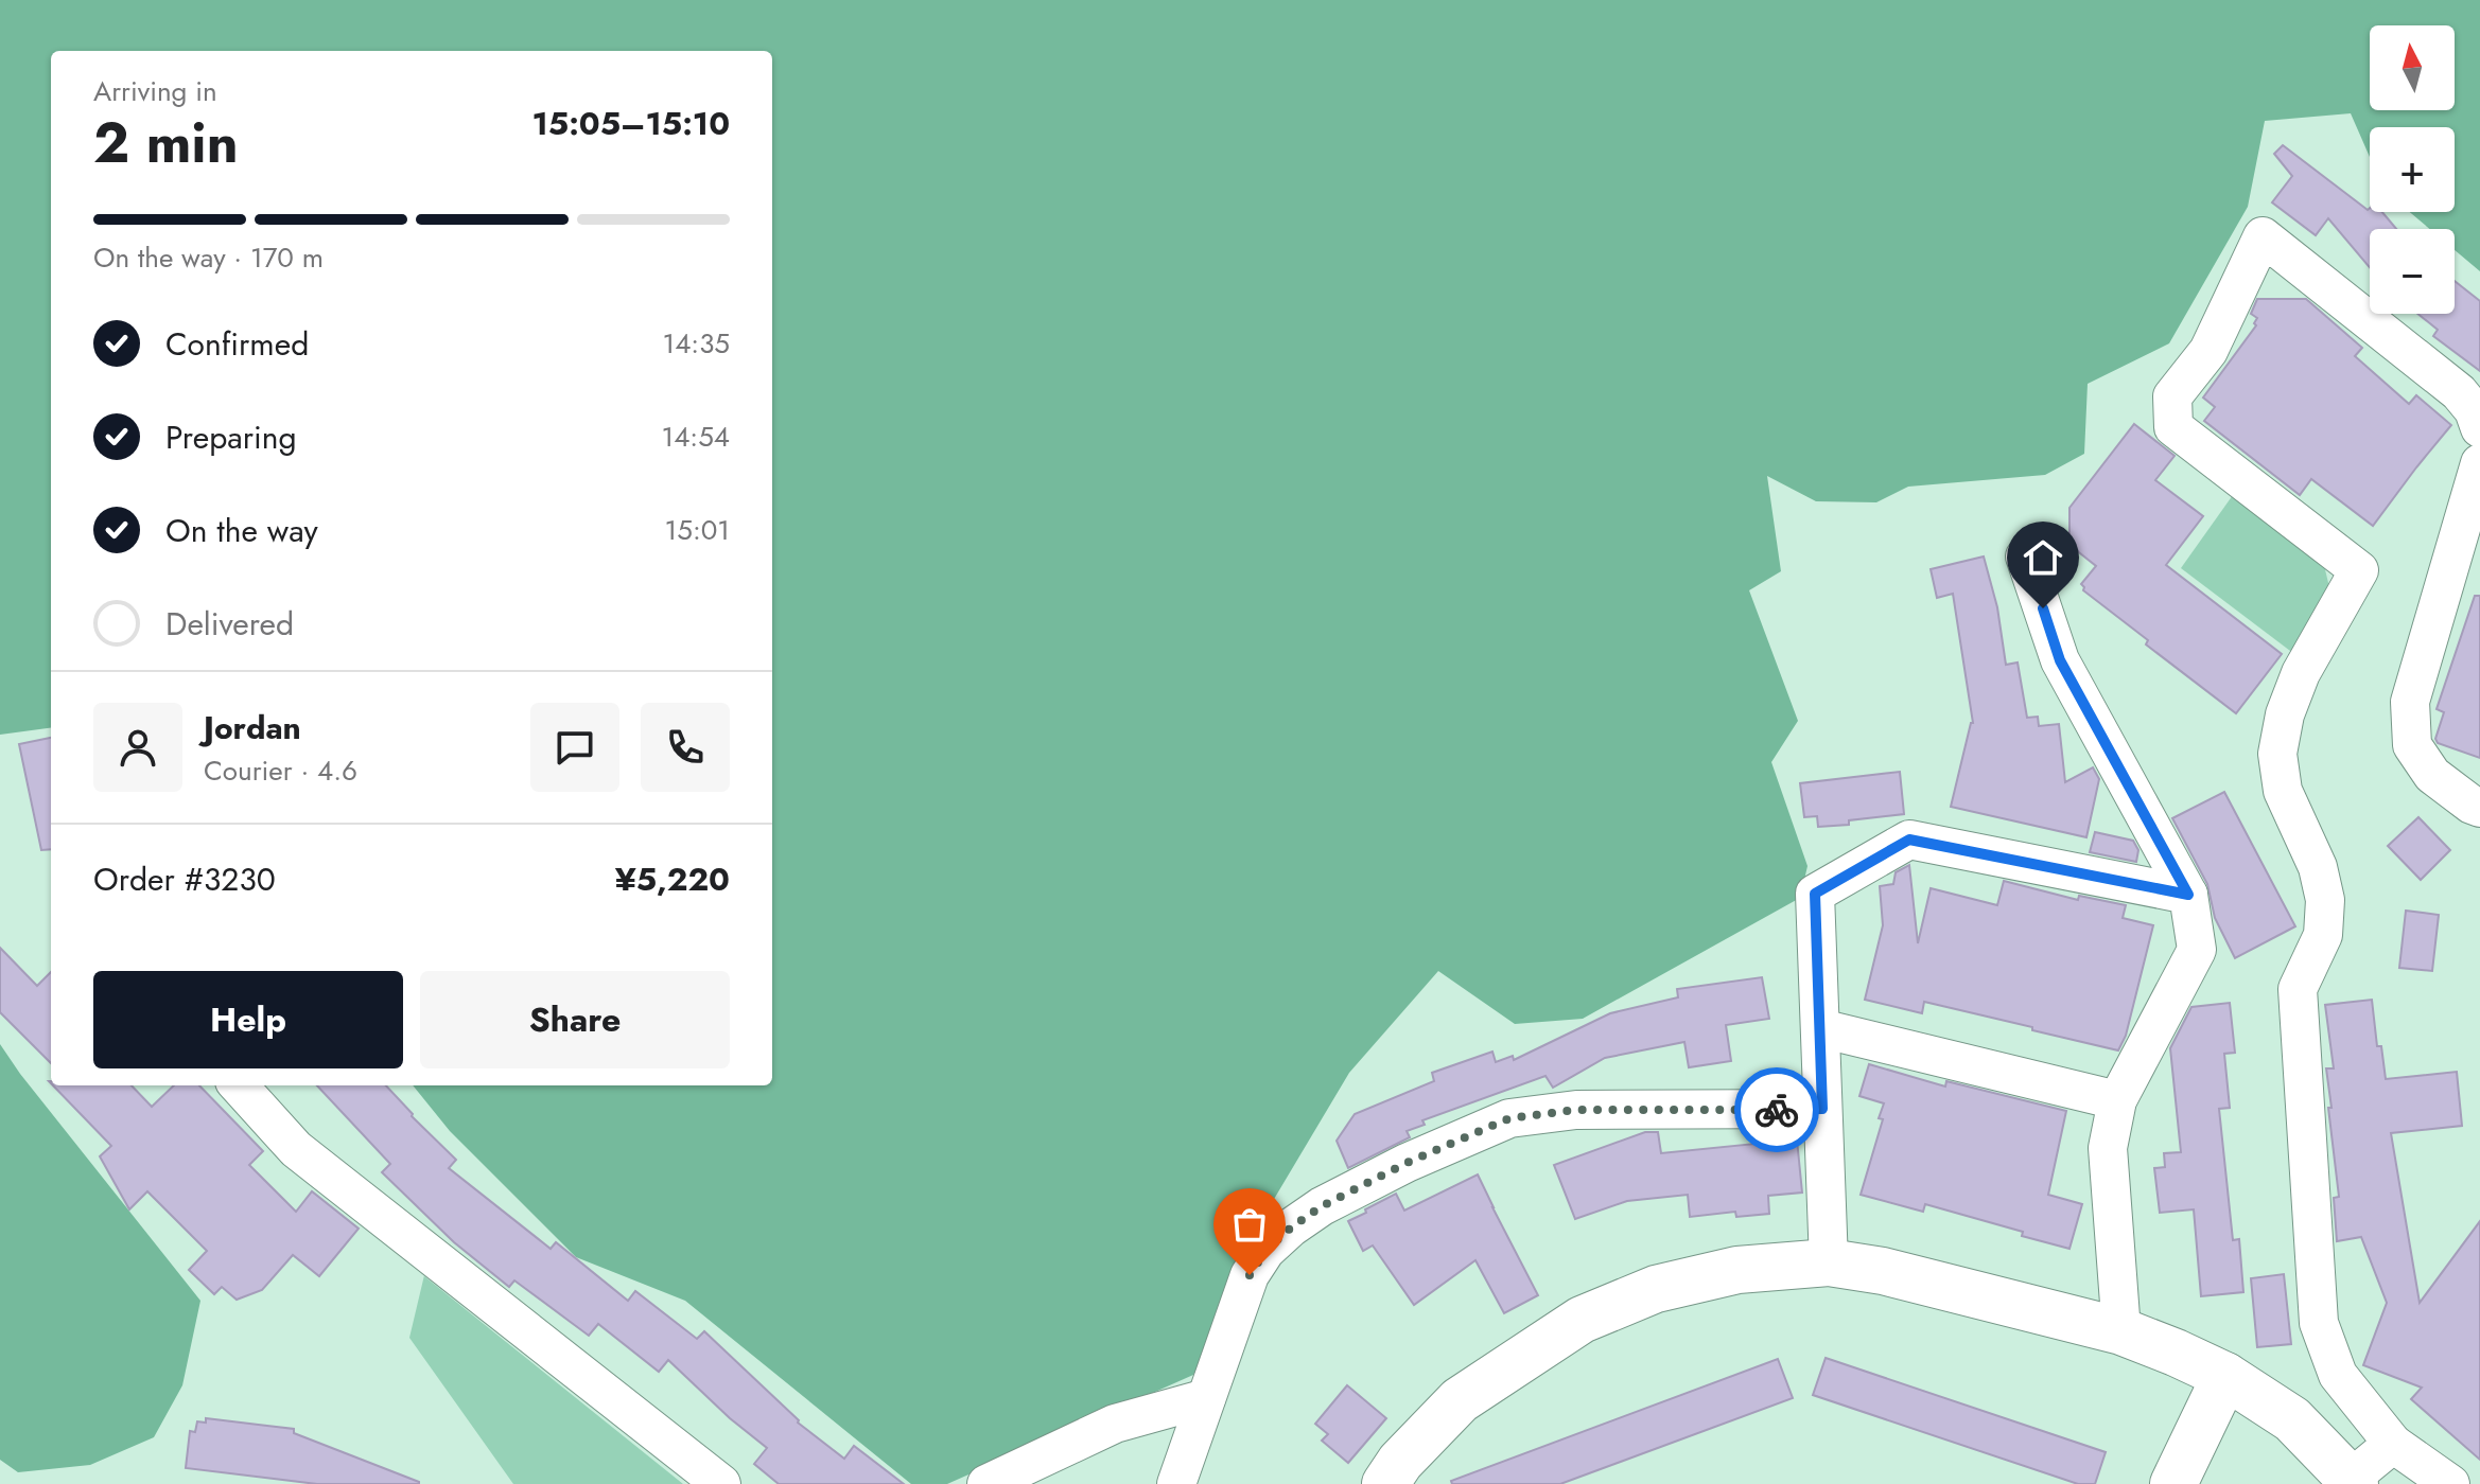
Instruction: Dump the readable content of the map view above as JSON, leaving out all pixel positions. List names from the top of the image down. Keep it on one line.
{"north":"top","page":{"map_buttons":["+","−"],"heading":["2 min","Arriving in","15:05–15:10"],"panel":["Jordan","Courier · 4.6","Order #3230","¥5,220"],"bar":"On the way · 170 m","list":[["Confirmed","14:35"],["Preparing","14:54"],["On the way","15:01"],"Delivered"],"buttons":["Help","Share"]}}
